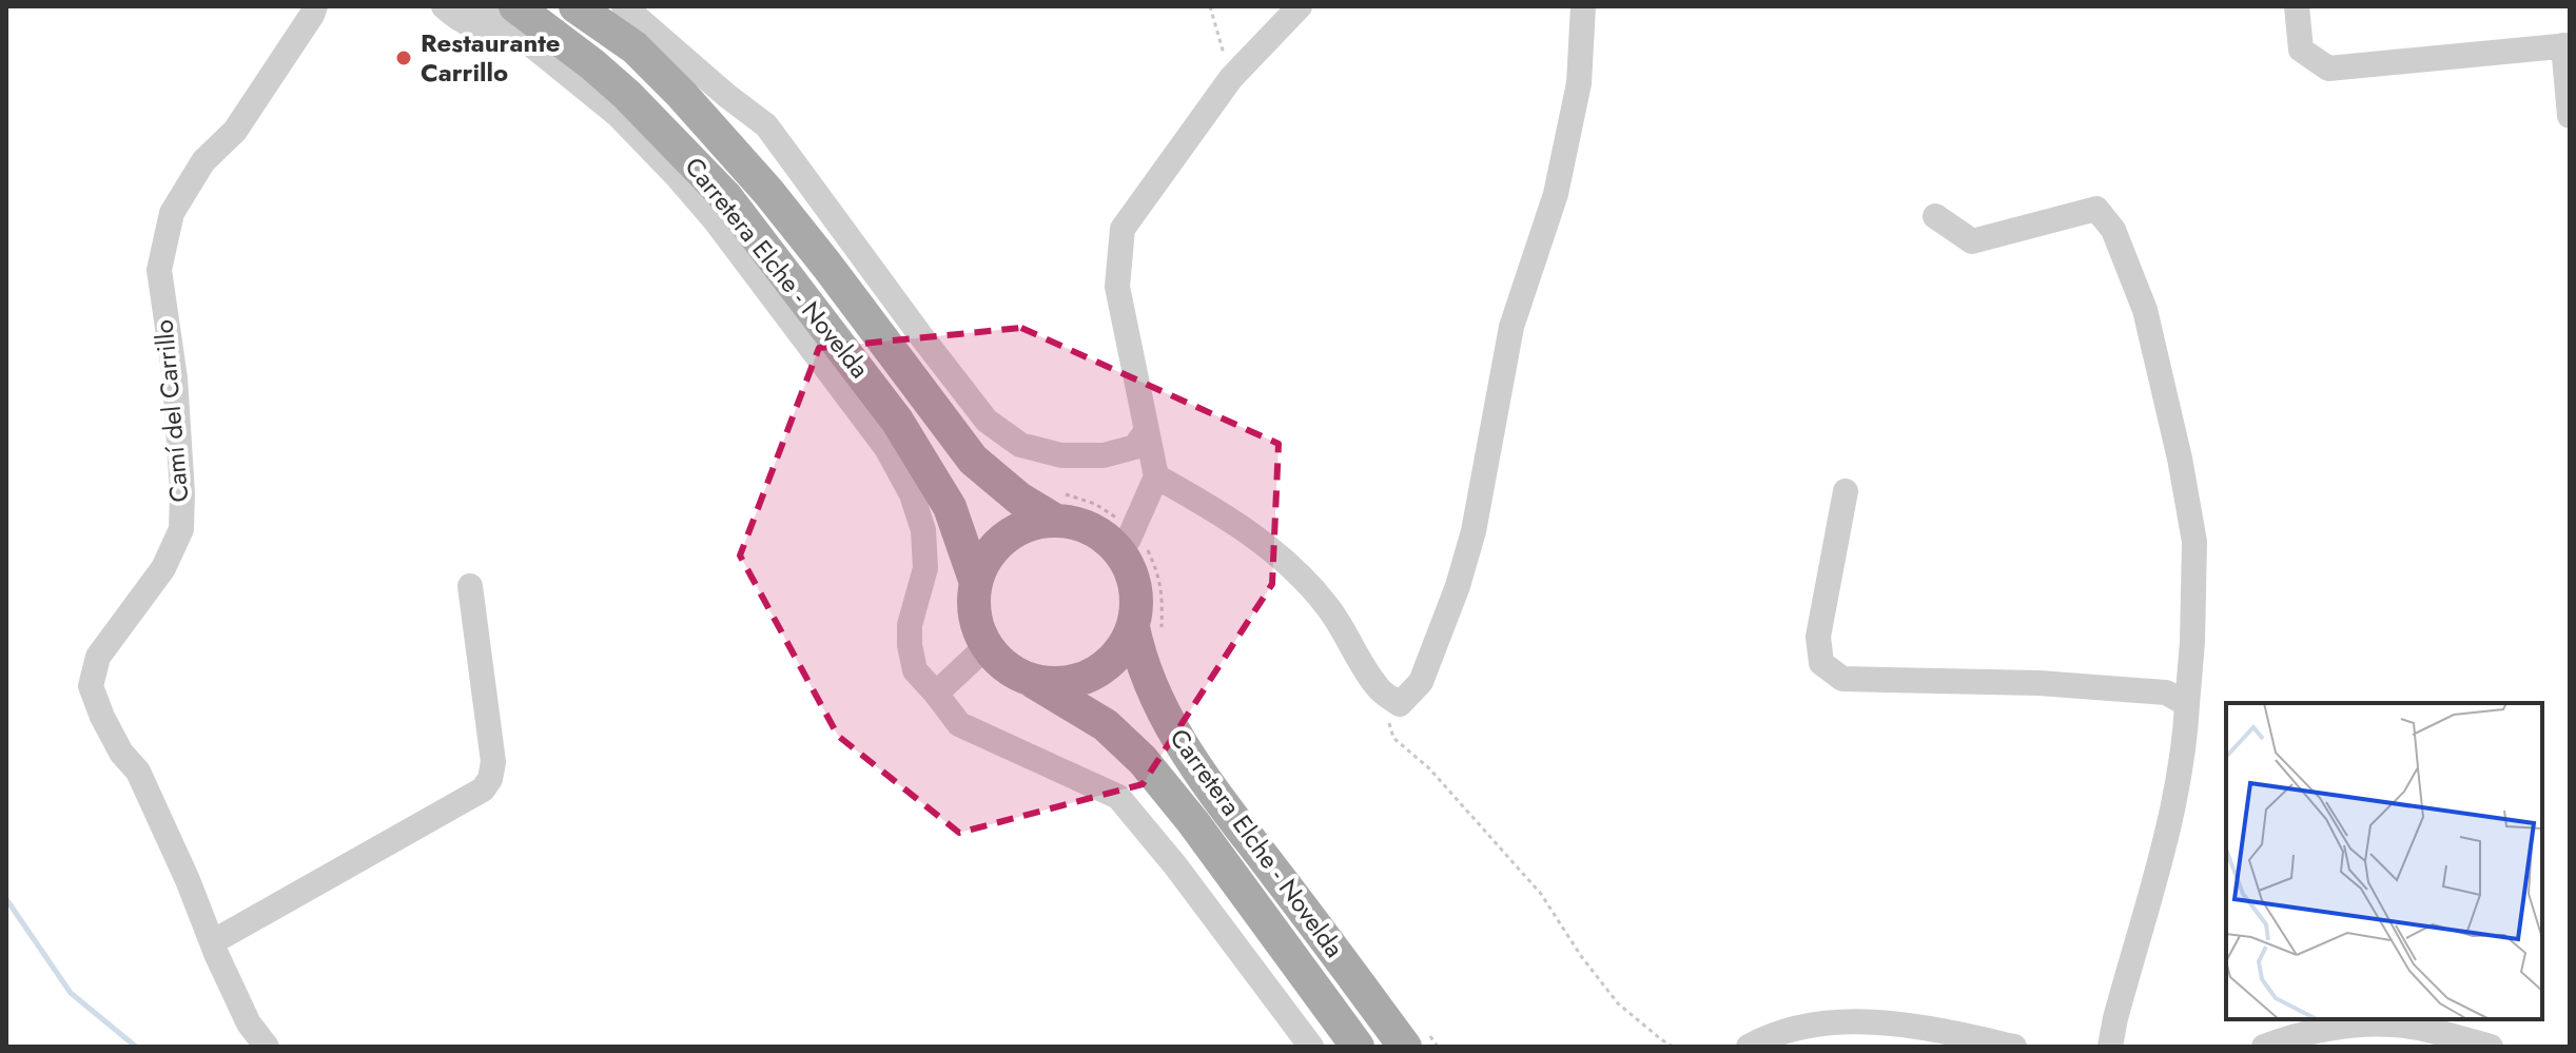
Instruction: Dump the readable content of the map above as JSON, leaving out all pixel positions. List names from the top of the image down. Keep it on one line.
{"streets":{"main road":["Carretera Elche - Novelda"],"street":["Camí del Carrillo"]},"places":["Restaurante Carrillo"]}
